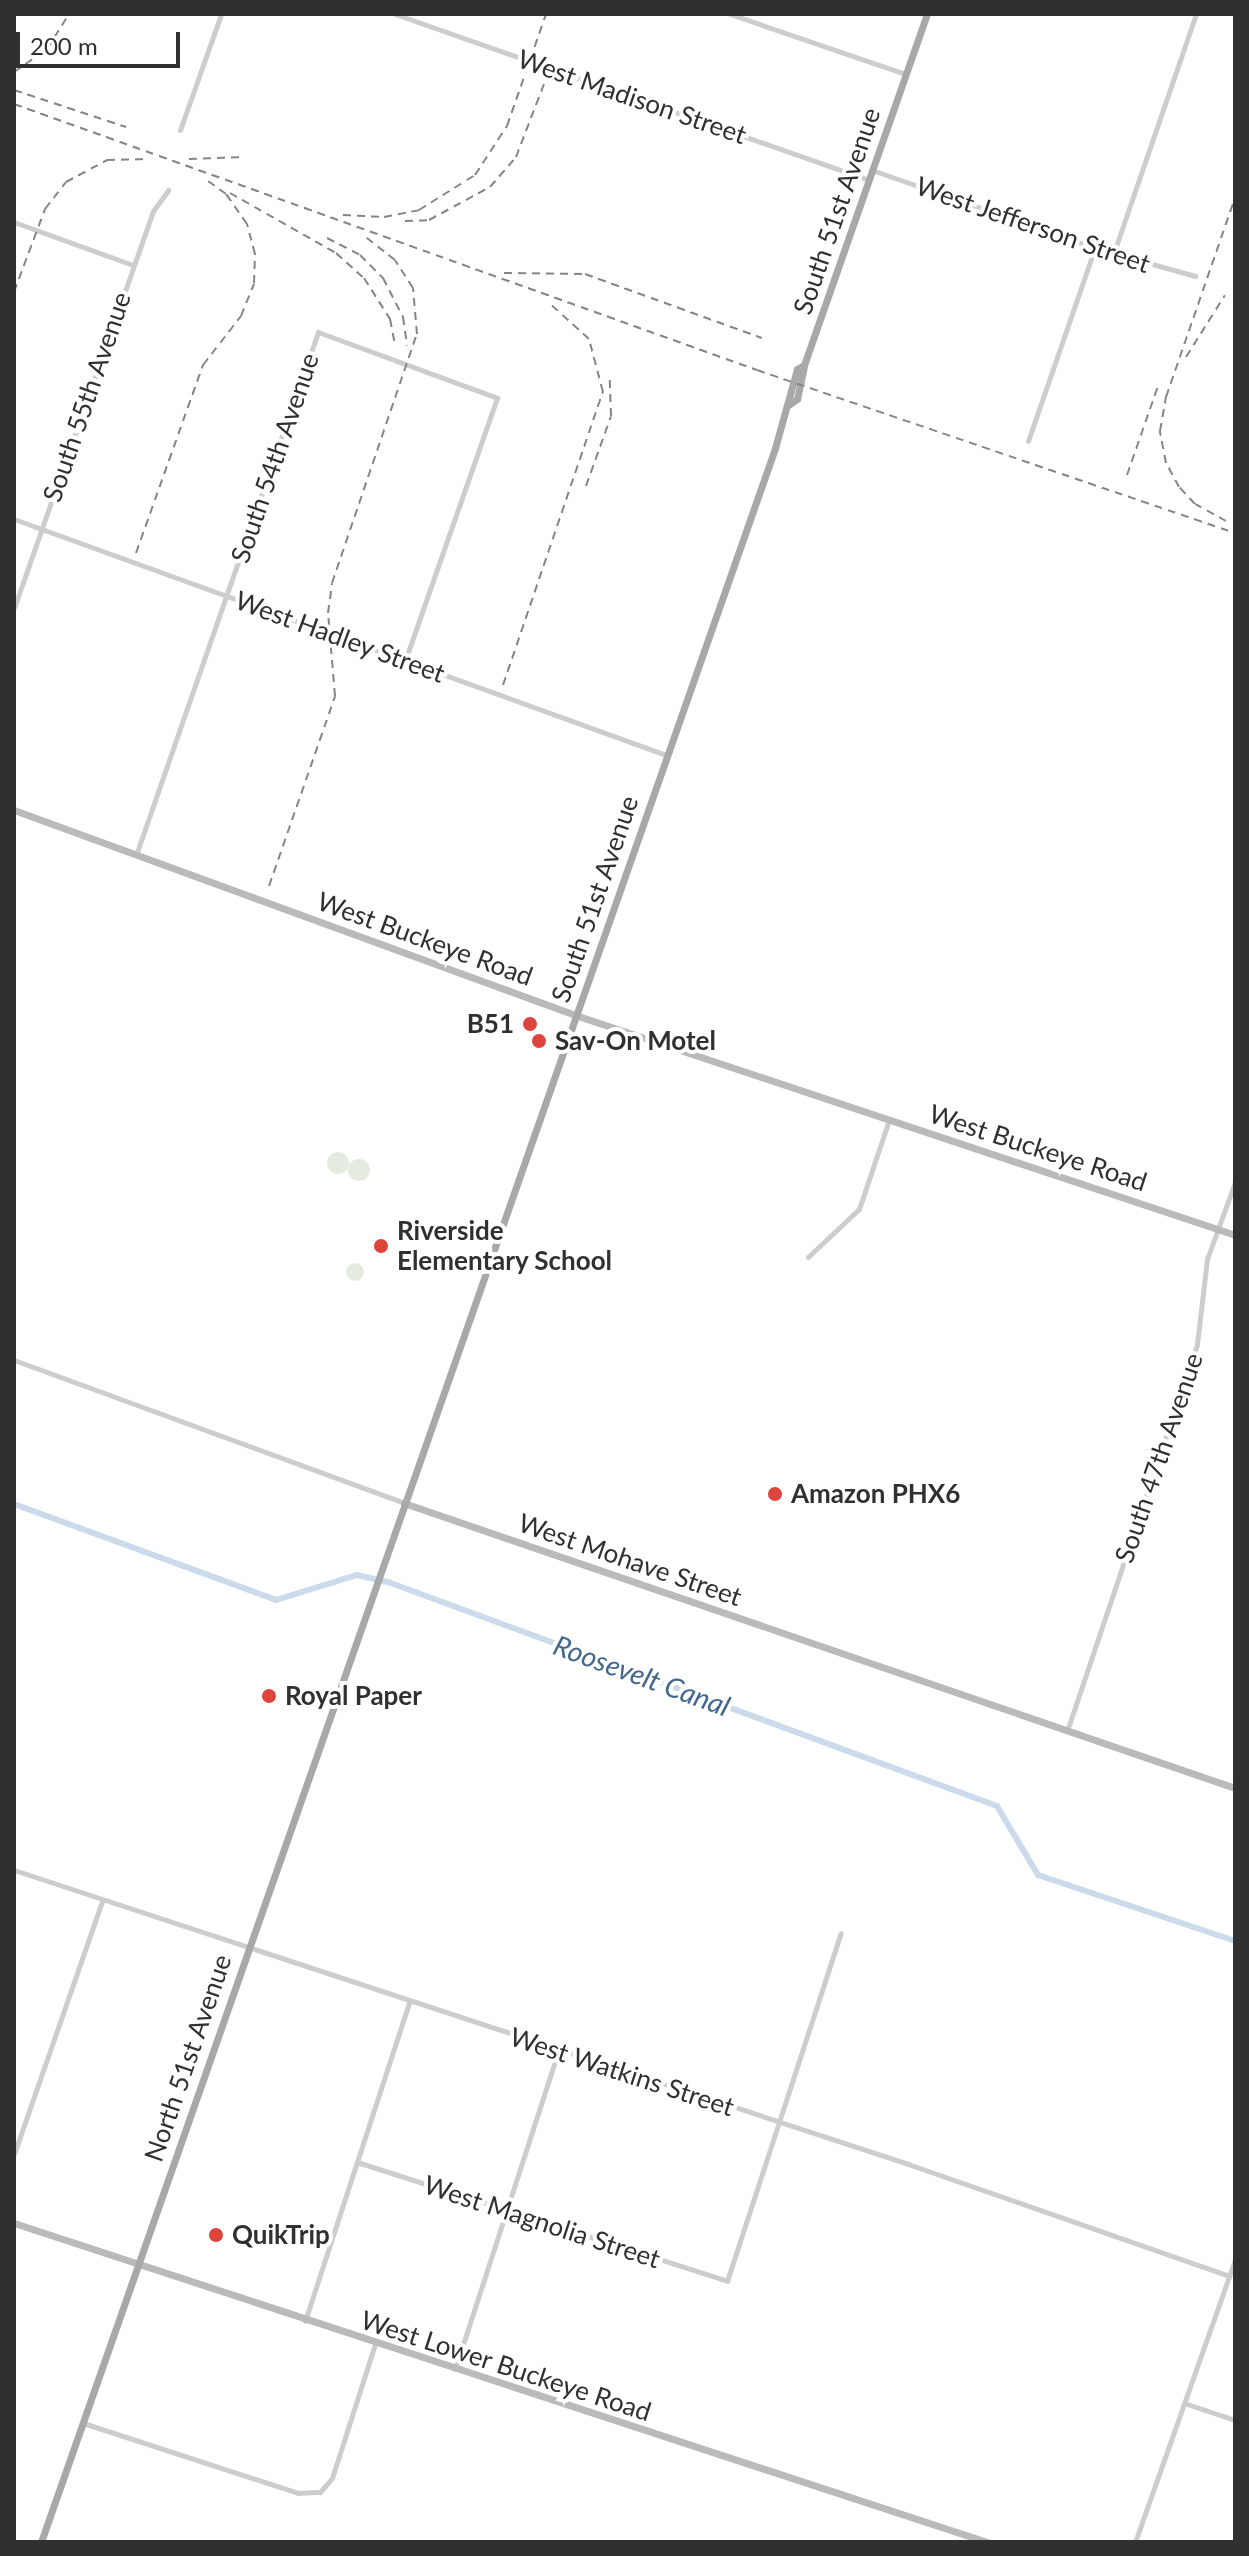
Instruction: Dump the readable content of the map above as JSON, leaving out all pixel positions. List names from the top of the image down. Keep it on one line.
{"streets":{"main road":["South 51st Avenue","West Buckeye Road","West Mohave Street","North 51st Avenue","West Lower Buckeye Road"],"street":["West Madison Street","West Jefferson Street","South 55th Avenue","South 54th Avenue","West Hadley Street","South 47th Avenue","West Watkins Street","West Magnolia Street"]},"crossings":[["West Madison Street","South 51st Avenue"],["South 51st Avenue","West Jefferson Street"],["South 51st Avenue","West Hadley Street"],["South 51st Avenue","West Buckeye Road"],["South 51st Avenue","West Mohave Street"],["South 51st Avenue","North 51st Avenue"],["South 55th Avenue","West Hadley Street"],["South 54th Avenue","West Hadley Street"],["South 54th Avenue","West Buckeye Road"],["West Buckeye Road","South 47th Avenue"],["South 47th Avenue","West Mohave Street"],["North 51st Avenue","West Watkins Street"],["North 51st Avenue","West Lower Buckeye Road"],["West Watkins Street","West Magnolia Street"]],"water":["Roosevelt Canal"],"places":["B51","Sav-On Motel","Riverside Elementary School","Amazon PHX6","Royal Paper","QuikTrip"],"scale_bar":"200 m"}
